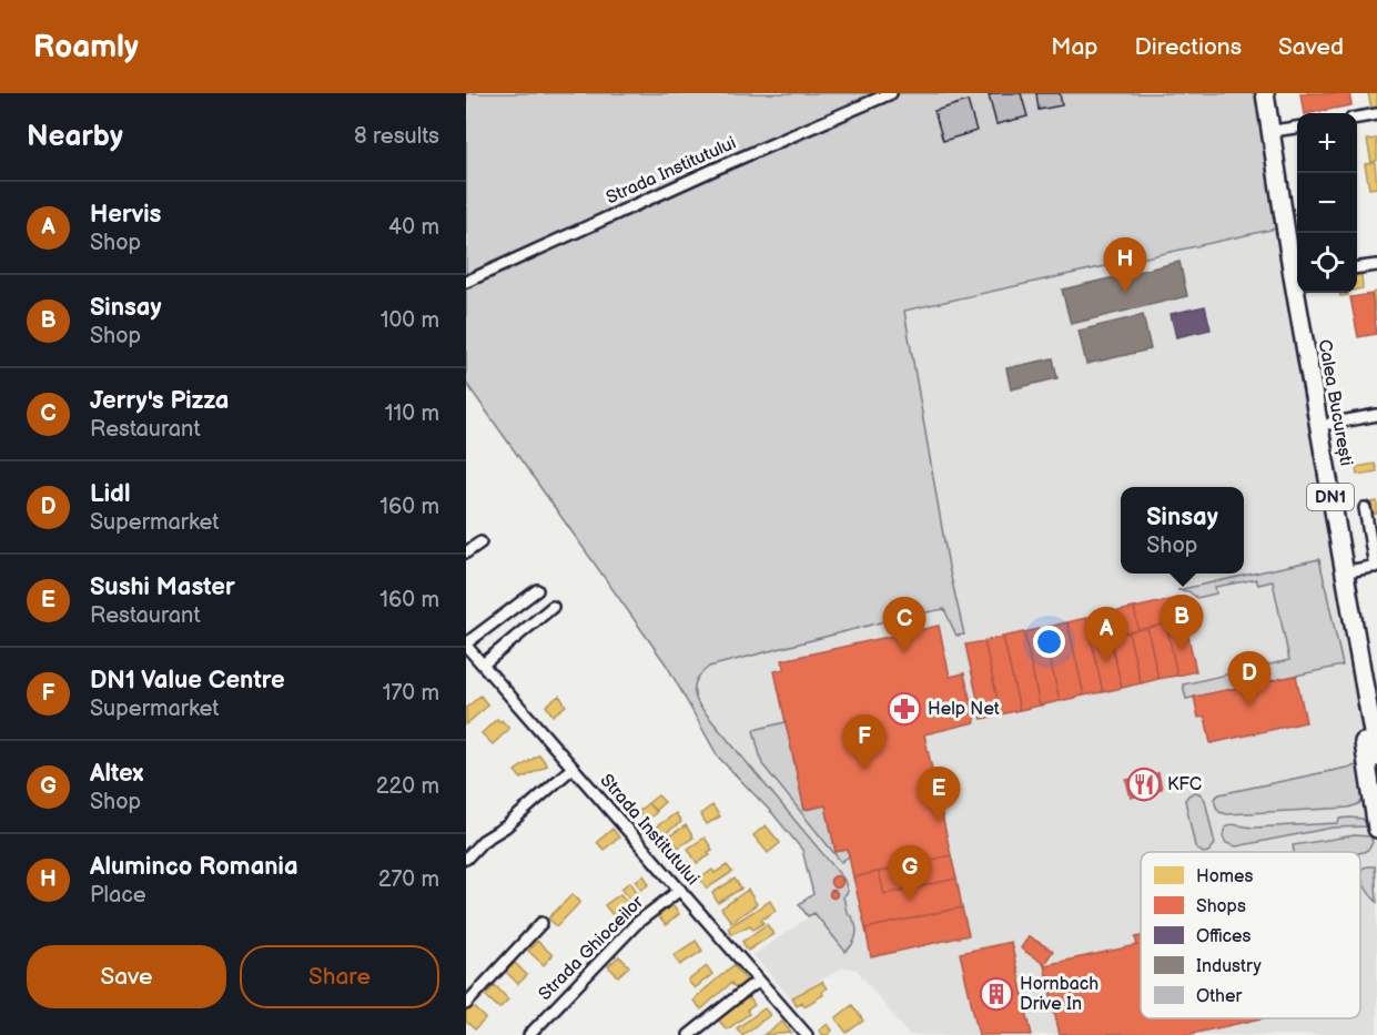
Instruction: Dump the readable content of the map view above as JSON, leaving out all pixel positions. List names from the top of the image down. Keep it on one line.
{"streets":{"highway":["Calea București","DN1"],"street":["Strada Institutului","Strada Ghioceilor"]},"crossings":[["Strada Institutului","Strada Ghioceilor"]],"places":{"pharmacy":["Help Net"],"restaurant":["KFC"],"building":["Hornbach Drive In"]},"legend":["Homes","Shops","Offices","Industry","Other"],"page":{"header":"Roamly","nav":["Map","Directions","Saved"],"heading":["Nearby","8 results"],"map_buttons":["+","−"],"list":[{"mark":"A","name":"Hervis","note":"Shop","value":"40 m"},{"mark":"B","name":"Sinsay","note":"Shop","value":"100 m"},{"mark":"C","name":"Jerry's Pizza","note":"Restaurant","value":"110 m"},{"mark":"D","name":"Lidl","note":"Supermarket","value":"160 m"},{"mark":"E","name":"Sushi Master","note":"Restaurant","value":"160 m"},{"mark":"F","name":"DN1 Value Centre","note":"Supermarket","value":"170 m"},{"mark":"G","name":"Altex","note":"Shop","value":"220 m"},{"mark":"H","name":"Aluminco Romania","note":"Place","value":"270 m"}],"pins":["H","B","C","A","D","F","E","G"],"popup":["Sinsay","Shop"],"buttons":["Save","Share"]}}
